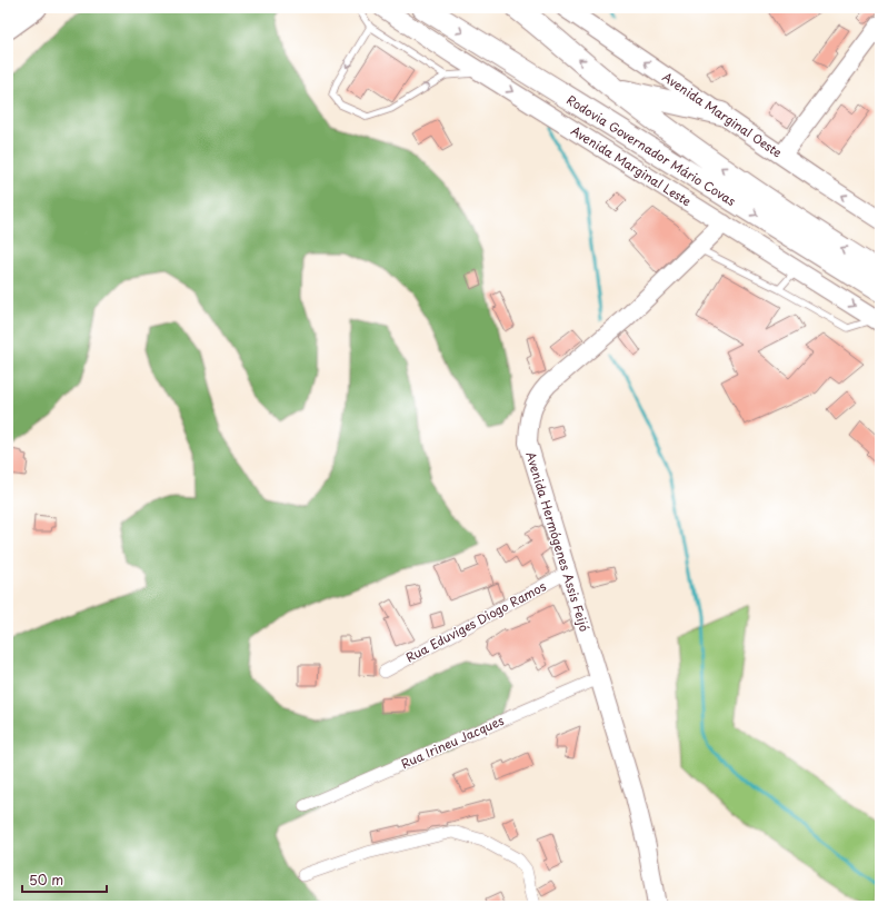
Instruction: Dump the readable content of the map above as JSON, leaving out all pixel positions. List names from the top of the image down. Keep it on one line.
{"streets":{"highway":["Rodovia Governador Mário Covas"],"main road":["Avenida Marginal Oeste","Avenida Marginal Leste","Avenida Hermógenes Assis Feijó"],"street":["Rua Eduviges Diogo Ramos","Rua Irineu Jacques"]},"crossings":[["Avenida Marginal Leste","Avenida Hermógenes Assis Feijó"],["Avenida Hermógenes Assis Feijó","Rua Eduviges Diogo Ramos"],["Avenida Hermógenes Assis Feijó","Rua Irineu Jacques"]],"one_way":["Avenida Marginal Oeste","Avenida Marginal Leste"],"scale_bar":"50 m"}
